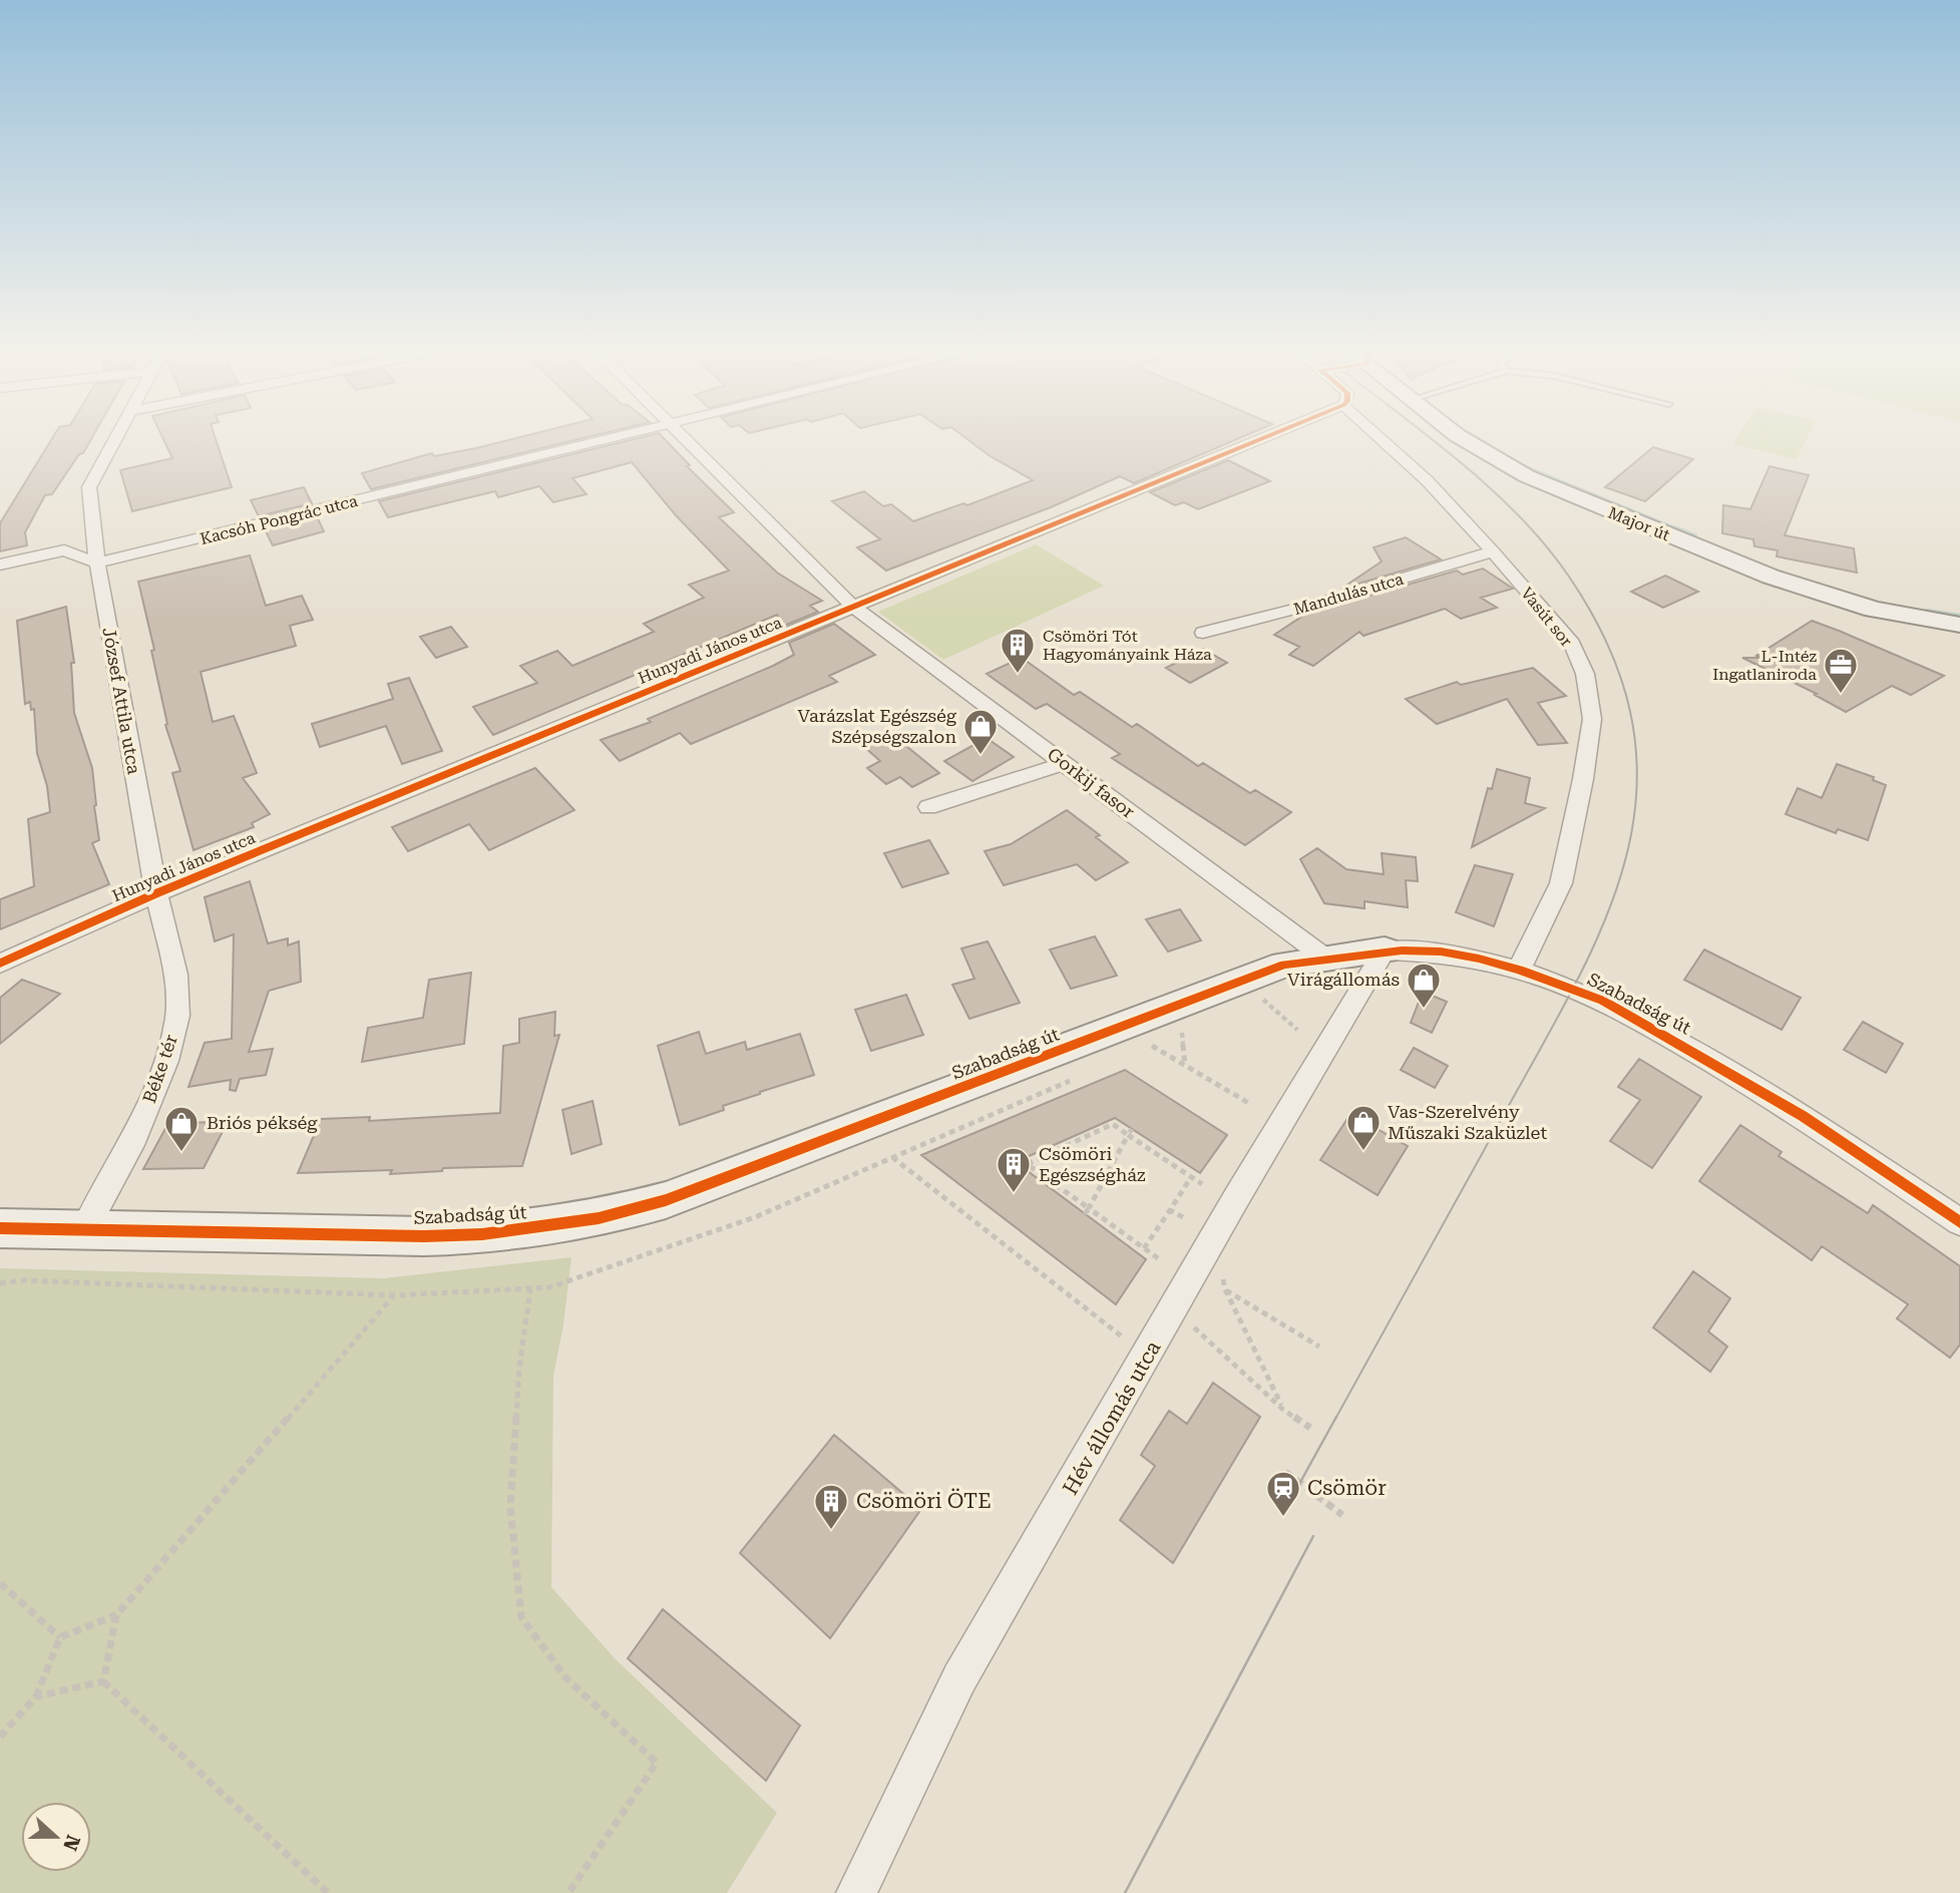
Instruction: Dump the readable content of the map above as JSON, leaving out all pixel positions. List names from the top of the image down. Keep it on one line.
{"streets":{"street":["Kacsóh Pongrác utca","Major út","Mandulás utca","Vasút sor","Hunyadi János utca","József Attila utca","Gorkij fasor","Szabadság út","Béke tér","Hév állomás utca"]},"crossings":[["Kacsóh Pongrác utca","József Attila utca"],["Mandulás utca","Vasút sor"],["Vasút sor","Szabadság út"],["Hunyadi János utca","József Attila utca"],["Hunyadi János utca","Gorkij fasor"],["Hunyadi János utca","Béke tér"],["József Attila utca","Béke tér"],["Gorkij fasor","Szabadság út"],["Szabadság út","Béke tér"],["Szabadság út","Hév állomás utca"]],"places":{"building":["Csömöri Tót Hagyományaink Háza","Csömöri Egészségház","Csömöri ÖTE"],"office":["L-Intéz Ingatlaniroda"],"shop":["Varázslat Egészség Szépségszalon","Virágállomás","Vas-Szerelvény Műszaki Szaküzlet","Briós pékség"],"station":["Csömör"]},"north":"right"}
